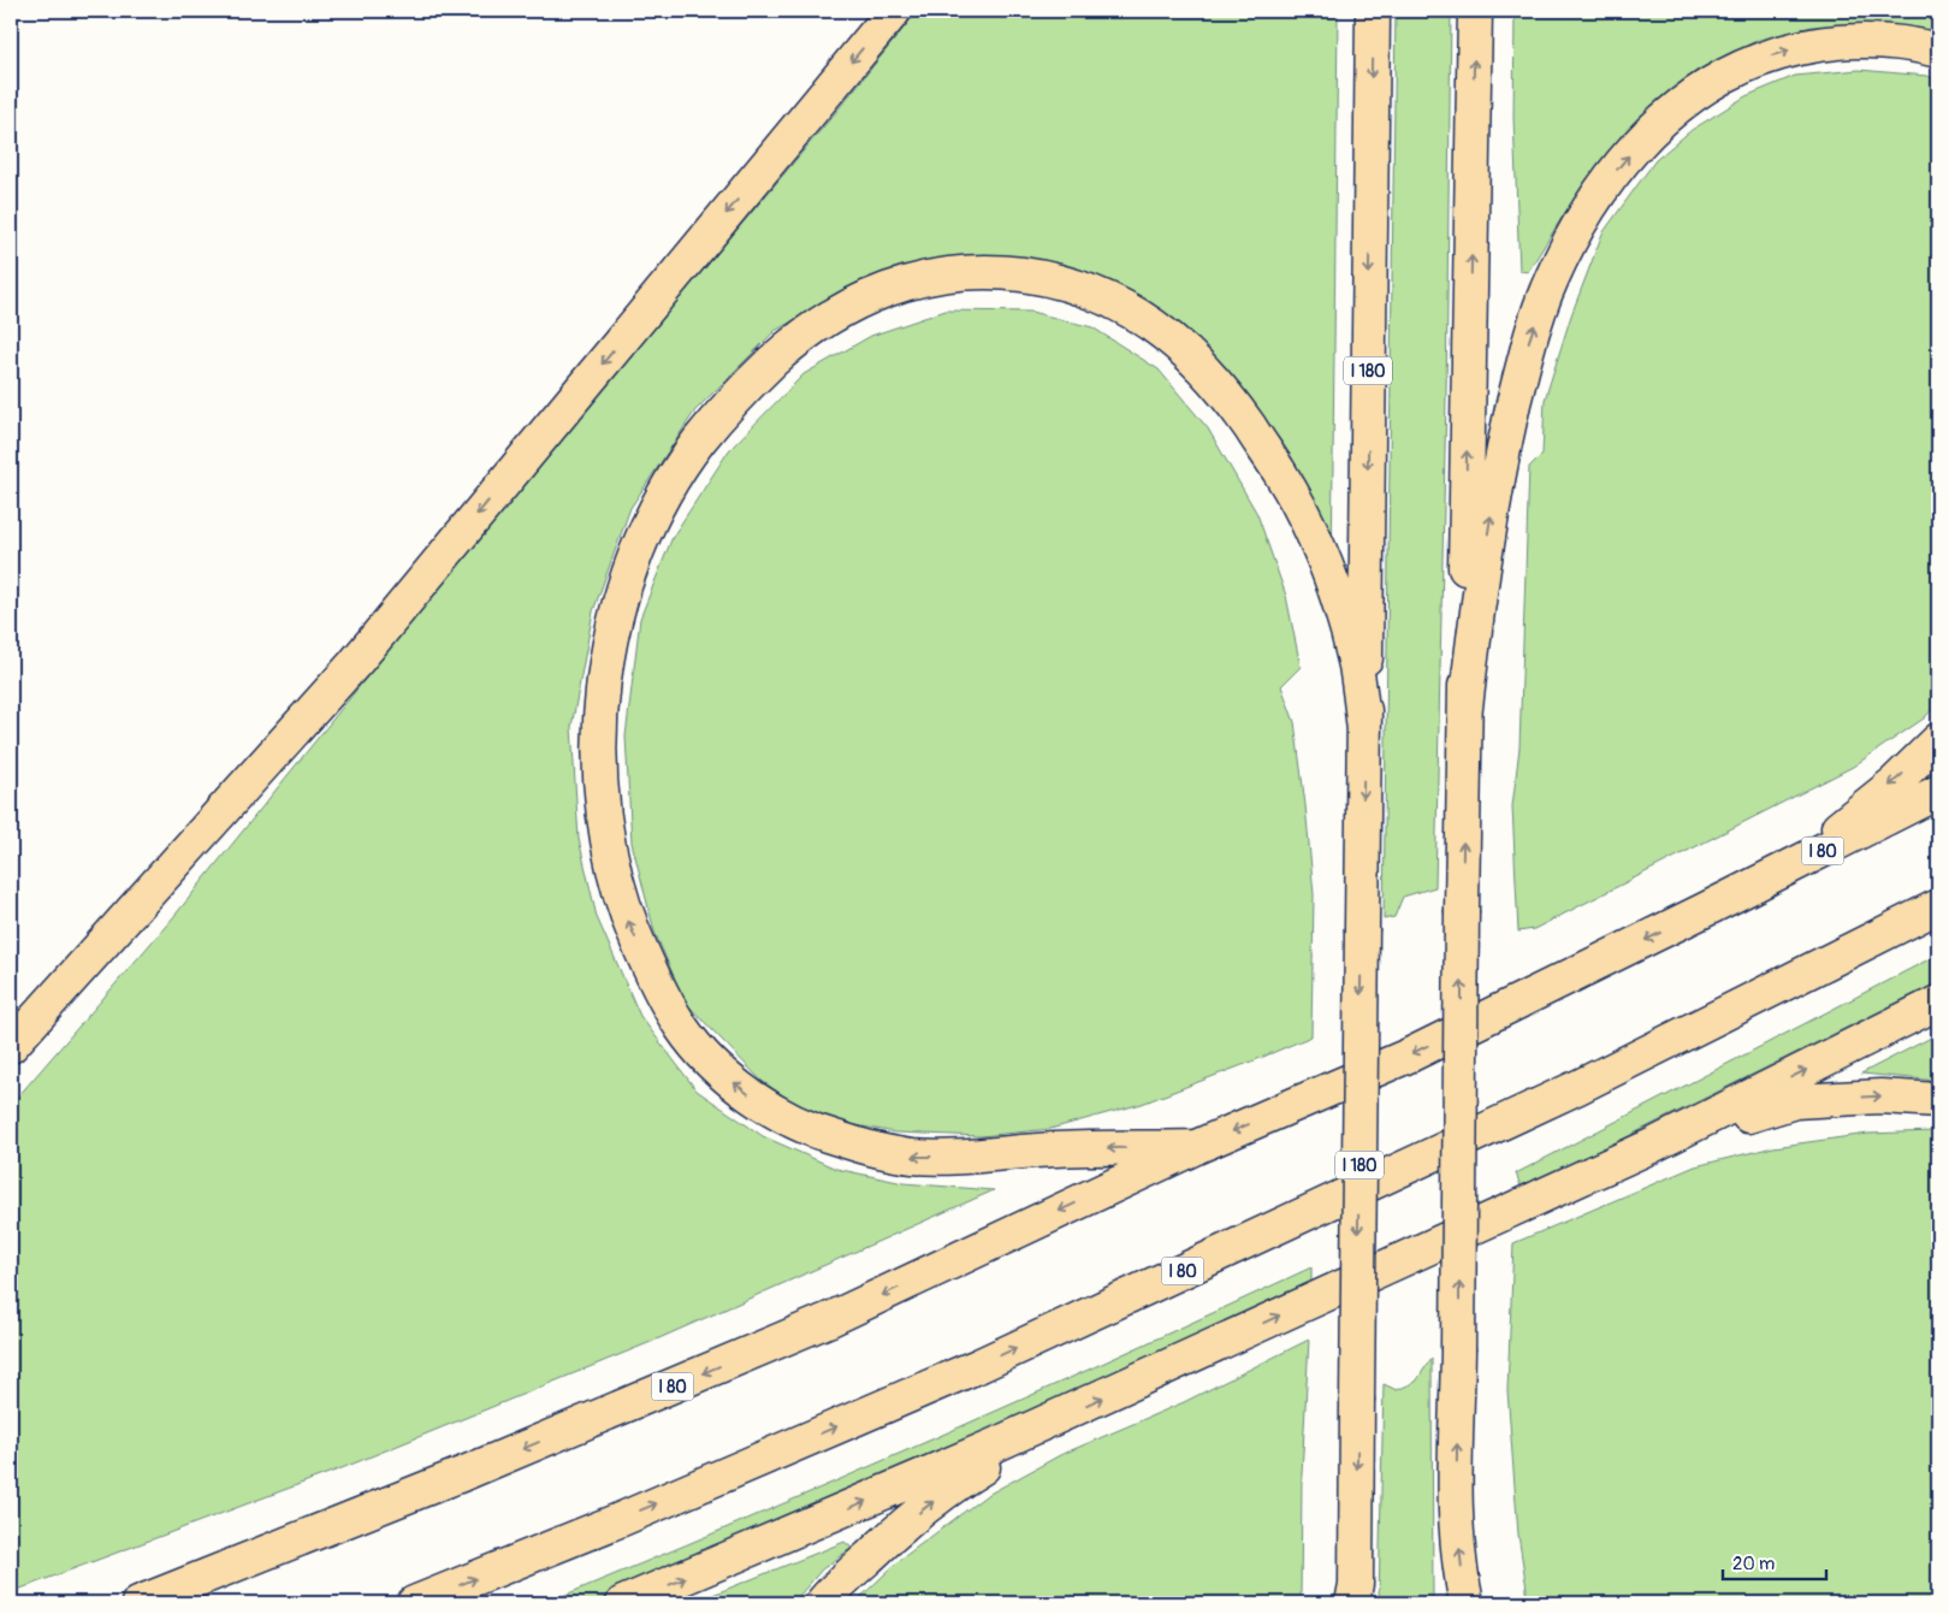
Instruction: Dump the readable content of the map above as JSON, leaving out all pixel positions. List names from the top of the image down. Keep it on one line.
{"streets":{"highway":["I 180","I 80"]},"scale_bar":"20 m"}
